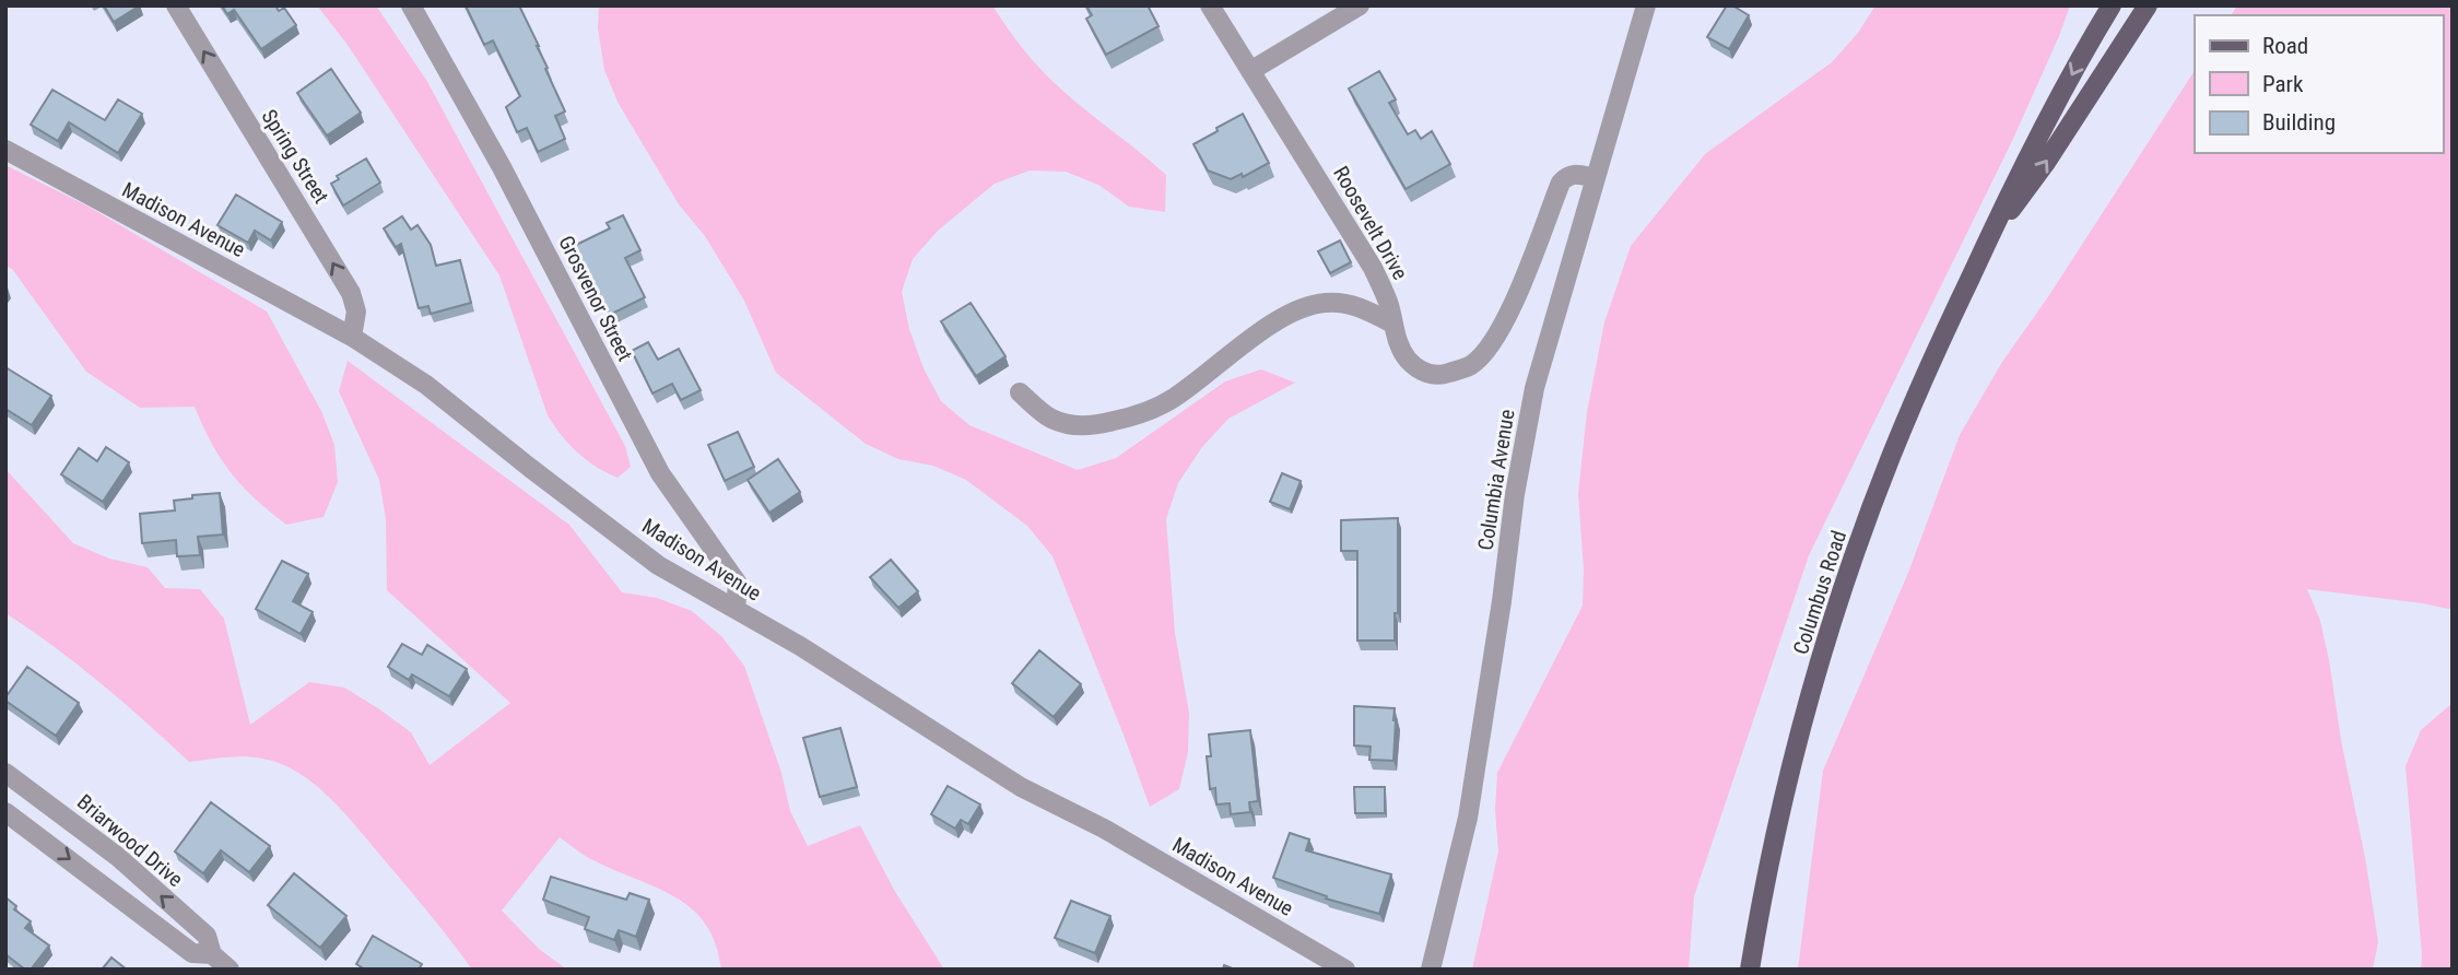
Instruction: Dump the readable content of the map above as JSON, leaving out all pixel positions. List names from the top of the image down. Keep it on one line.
{"streets":{"main road":["Columbus Road"],"street":["Spring Street","Madison Avenue","Roosevelt Drive","Grosvenor Street","Columbia Avenue","Briarwood Drive"]},"crossings":[["Spring Street","Madison Avenue"],["Madison Avenue","Grosvenor Street"],["Roosevelt Drive","Columbia Avenue"]],"one_way":["Spring Street"],"legend":["Road","Park","Building"]}
